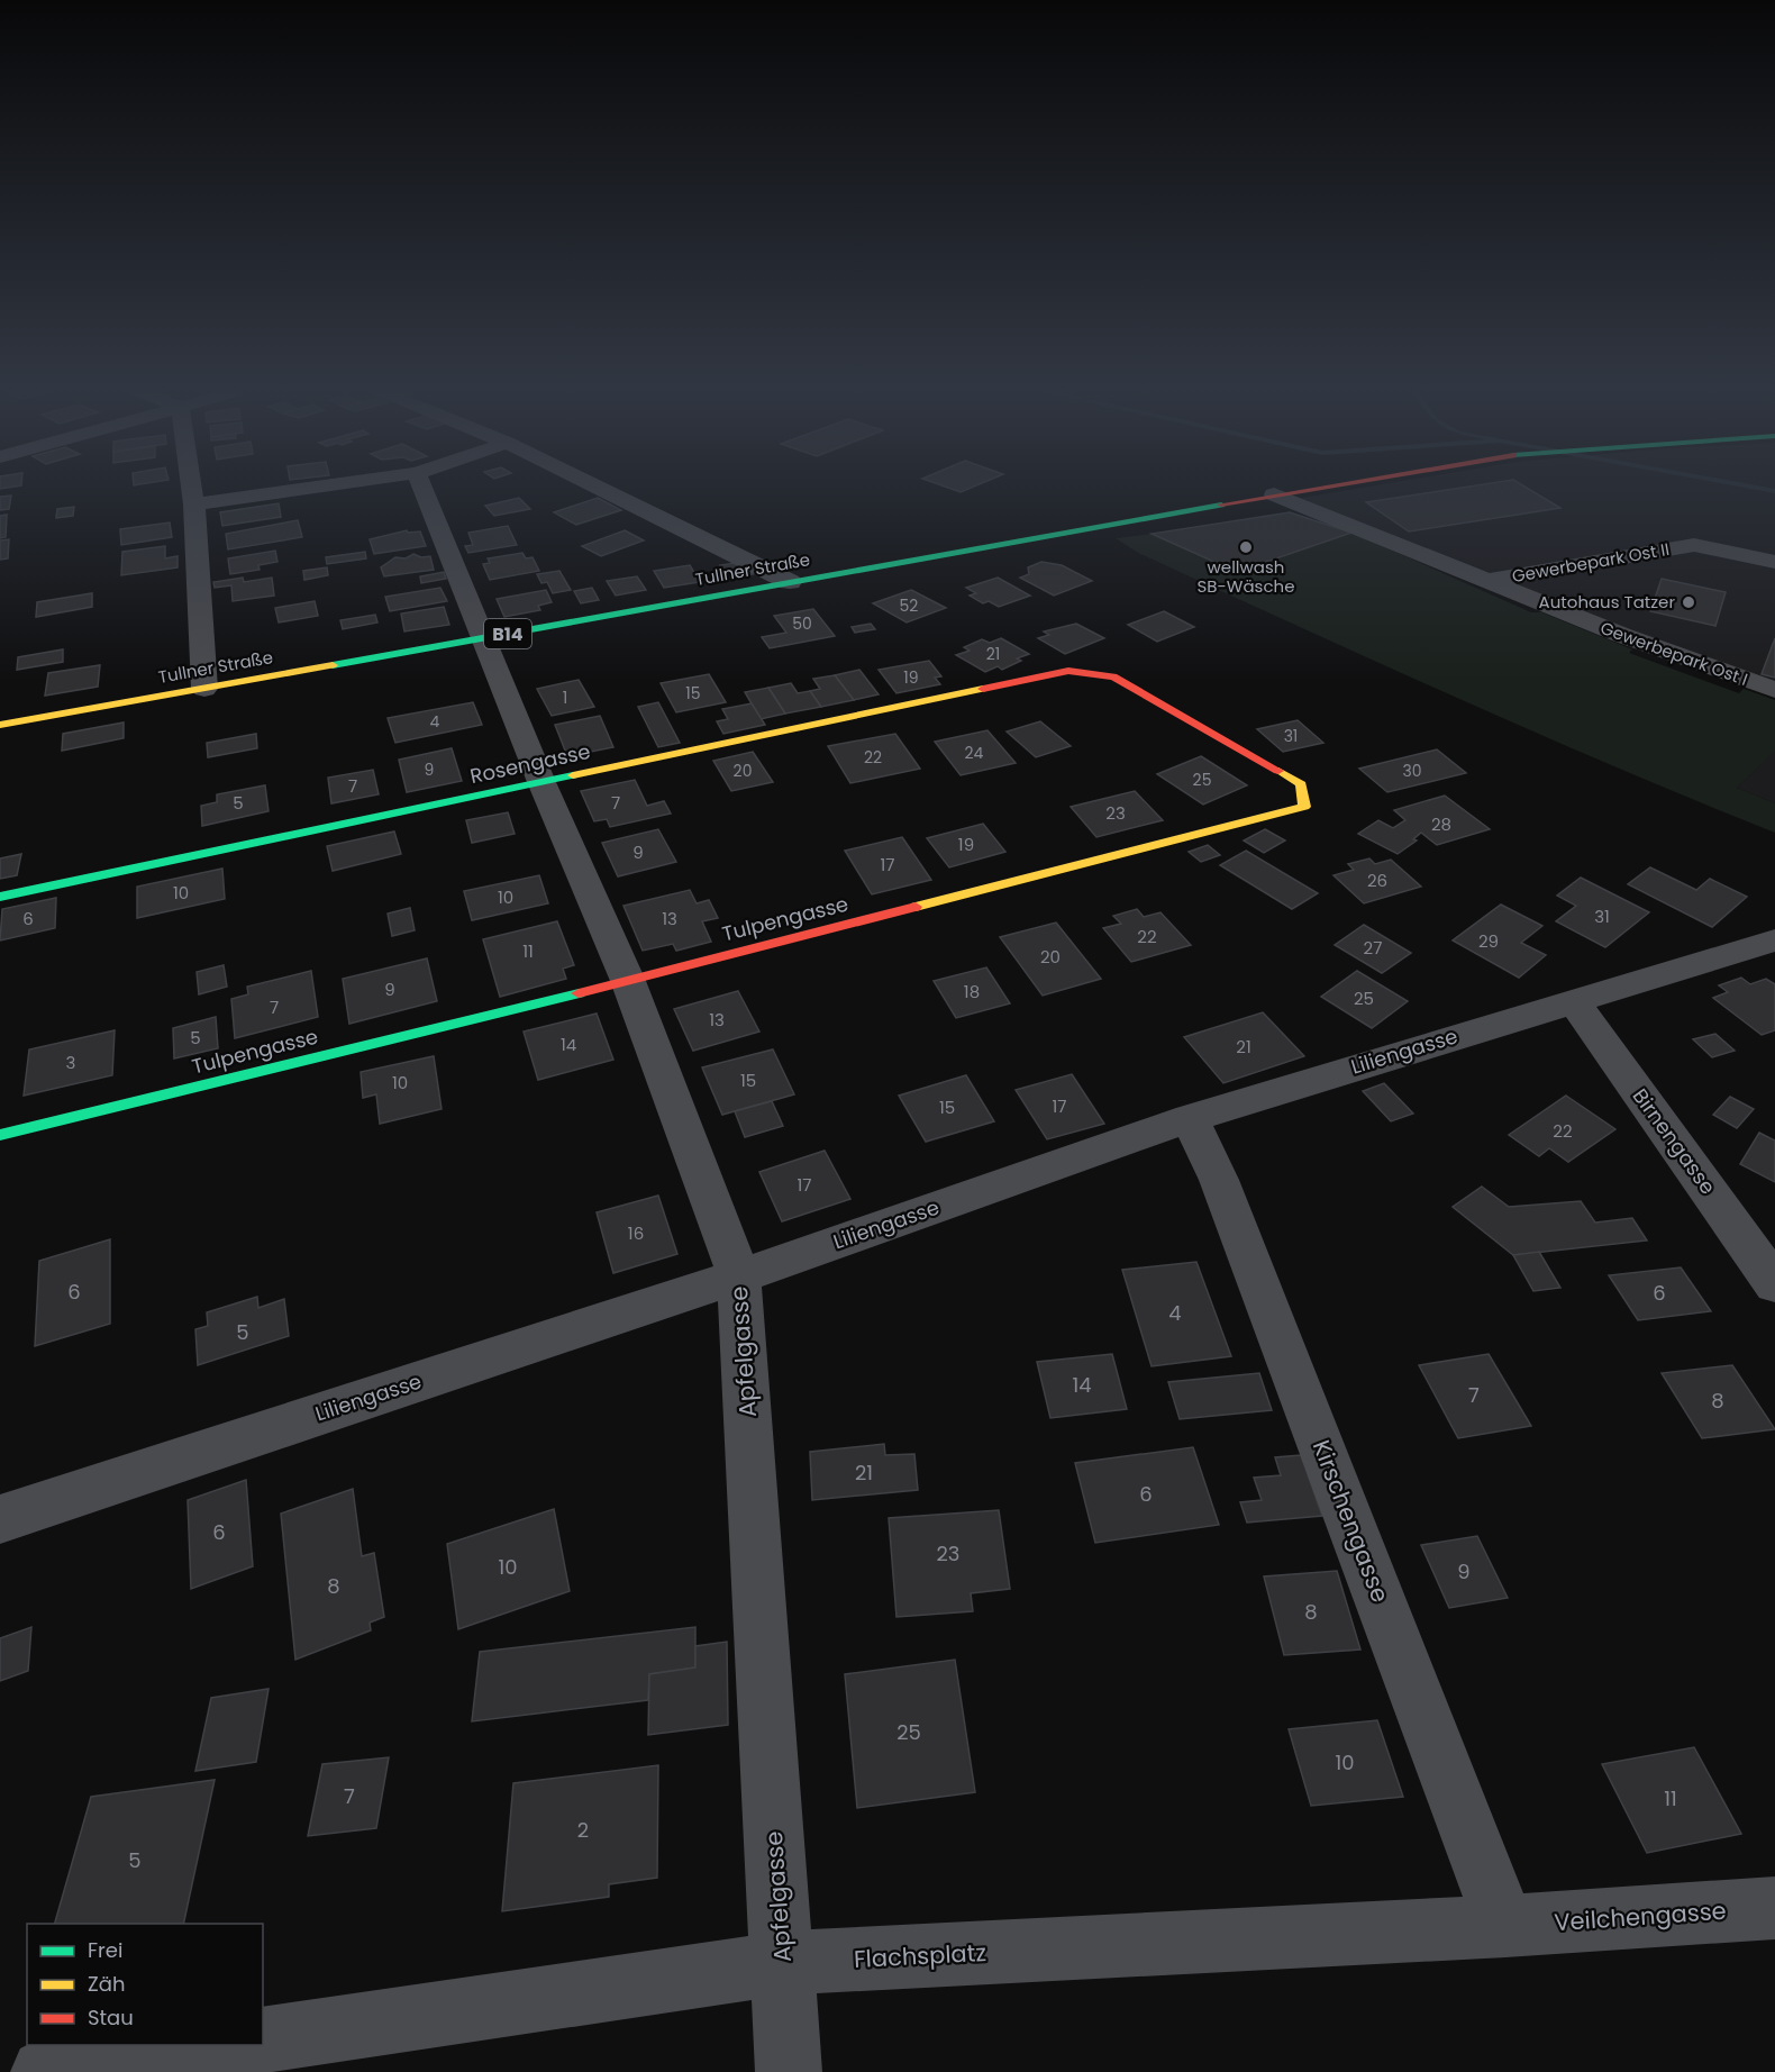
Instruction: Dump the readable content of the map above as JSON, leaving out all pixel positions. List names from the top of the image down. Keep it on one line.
{"streets":{"street":["Gewerbepark Ost II","Tullner Straße","B14","Gewerbepark Ost I","Rosengasse","Tulpengasse","Liliengasse","Birnengasse","Apfelgasse","Kirschengasse","Veilchengasse","Flachsplatz"]},"crossings":[["Gewerbepark Ost II","Gewerbepark Ost I"],["Tullner Straße","Gewerbepark Ost I"],["Tullner Straße","Apfelgasse"],["Rosengasse","Tulpengasse"],["Rosengasse","Apfelgasse"],["Tulpengasse","Apfelgasse"],["Liliengasse","Birnengasse"],["Liliengasse","Apfelgasse"],["Liliengasse","Kirschengasse"],["Apfelgasse","Flachsplatz"],["Kirschengasse","Veilchengasse"],["Kirschengasse","Flachsplatz"],["Veilchengasse","Flachsplatz"]],"places":["wellwash SB-Wäsche","Autohaus Tatzer"],"house_numbers":["52","50","21","19","15","1","4","31","24","22","9","20","30","25","7","5","7","23","28","19","9","17","26","10","10","31","6","13","22","29","27","11","20","9","18","25","7","13","5","14","21","3","15","10","17","15","22","17","16","6","6","4","5","14","7","8","21","6","6","23","10","9","8","8","25","10","7","11","2","5"],"legend":["Frei","Zäh","Stau"]}
